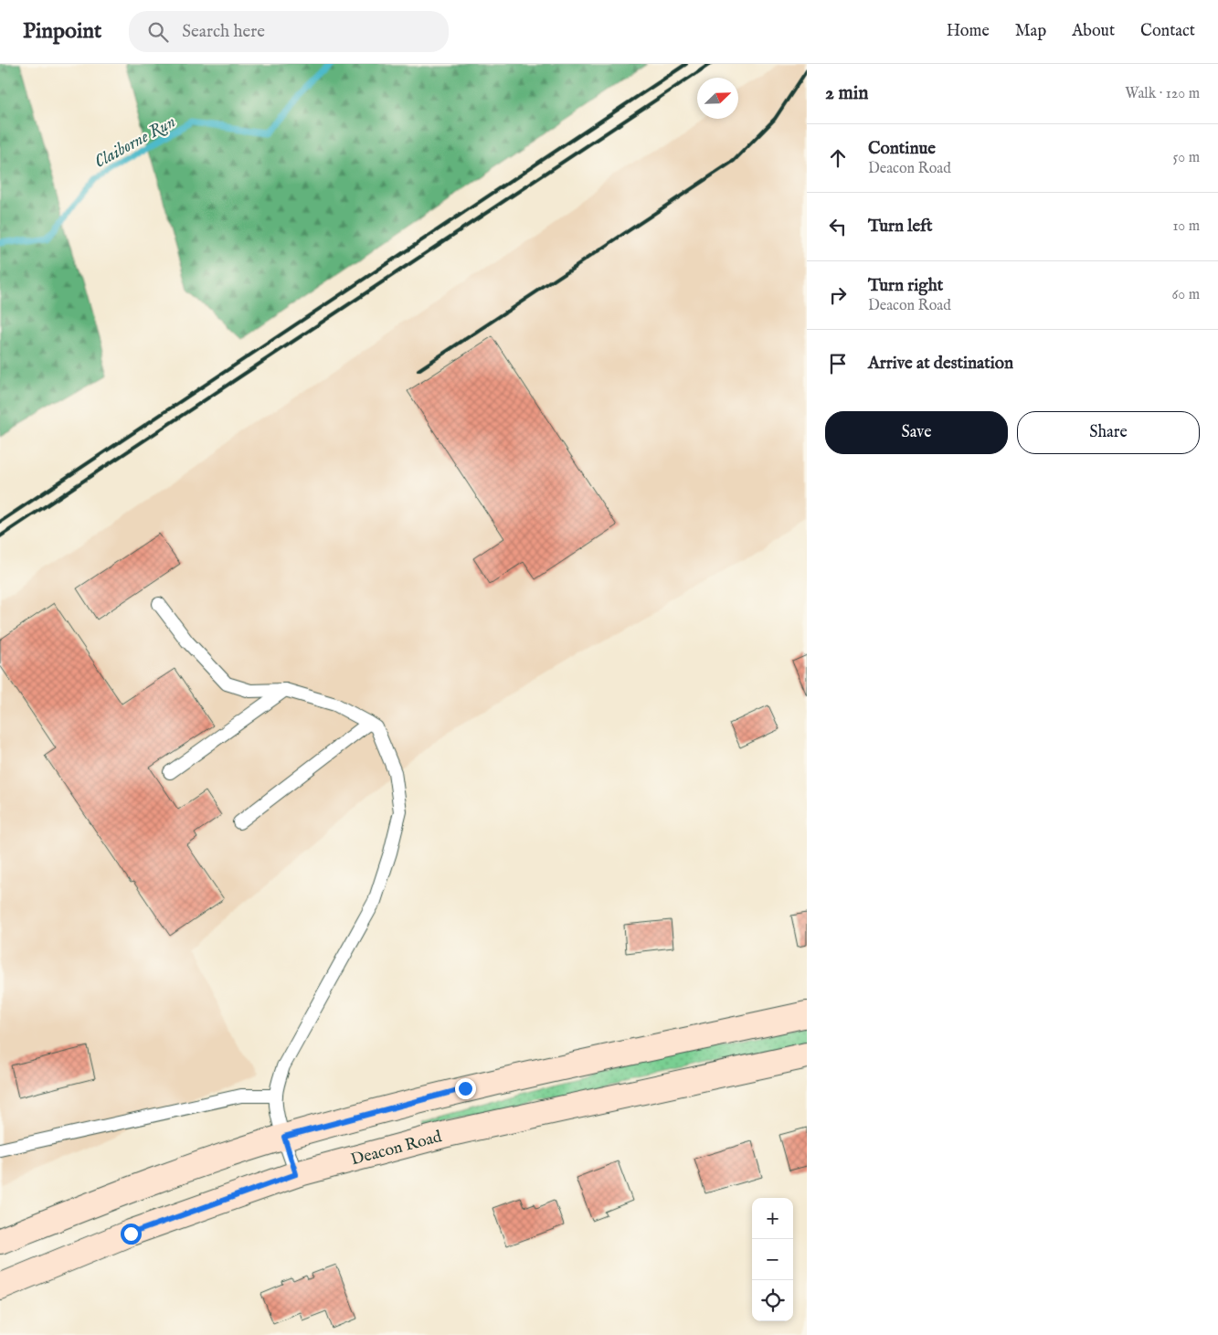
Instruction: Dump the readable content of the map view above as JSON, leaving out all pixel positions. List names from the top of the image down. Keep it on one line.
{"streets":{"main road":["Deacon Road"]},"water":["Claiborne Run"],"north":"top right","page":{"header":"Pinpoint","search":"Search here","nav":["Home","Map","About","Contact"],"heading":["2 min","Walk · 120 m"],"list":[["Continue","Deacon Road","50 m"],["Turn left","10 m"],["Turn right","Deacon Road","60 m"],"Arrive at destination"],"buttons":["Save","Share"],"map_buttons":["+","−"]}}
